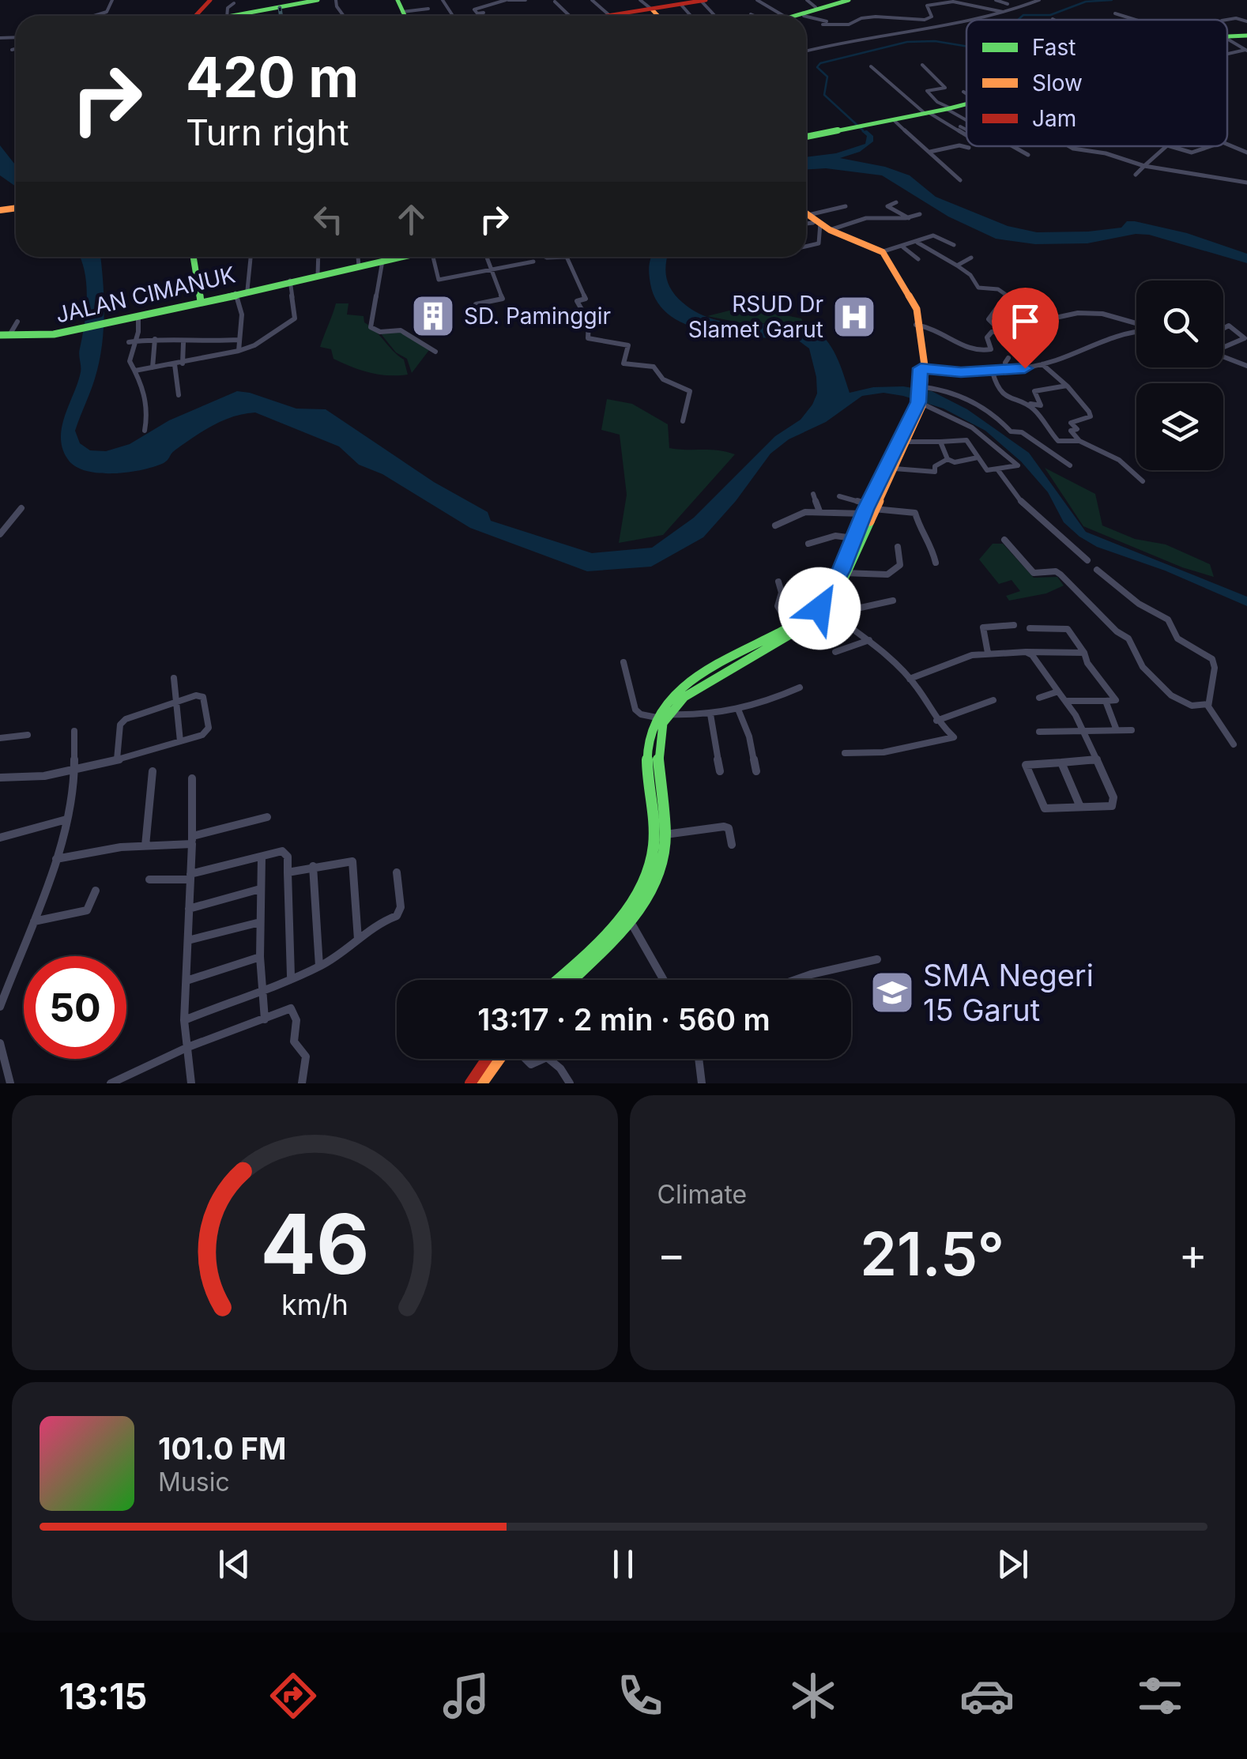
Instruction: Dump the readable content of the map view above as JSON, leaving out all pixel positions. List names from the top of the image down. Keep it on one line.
{"streets":{"main road":["JALAN CIMANUK"]},"places":{"building":["SD. Paminggir"],"hospital":["RSUD Dr Slamet Garut"],"school or university":["SMA Negeri 15 Garut"]},"legend":["Fast","Slow","Jam"],"page":{"turn":["420 m","Turn right"],"limit":"50","trip":"13:17 · 2 min · 560 m","tile":"Climate","heat":["−","21.5°","+"],"song":["101.0 FM","Music"],"tabs":"13:15","gauge":["46","km/h"]}}
